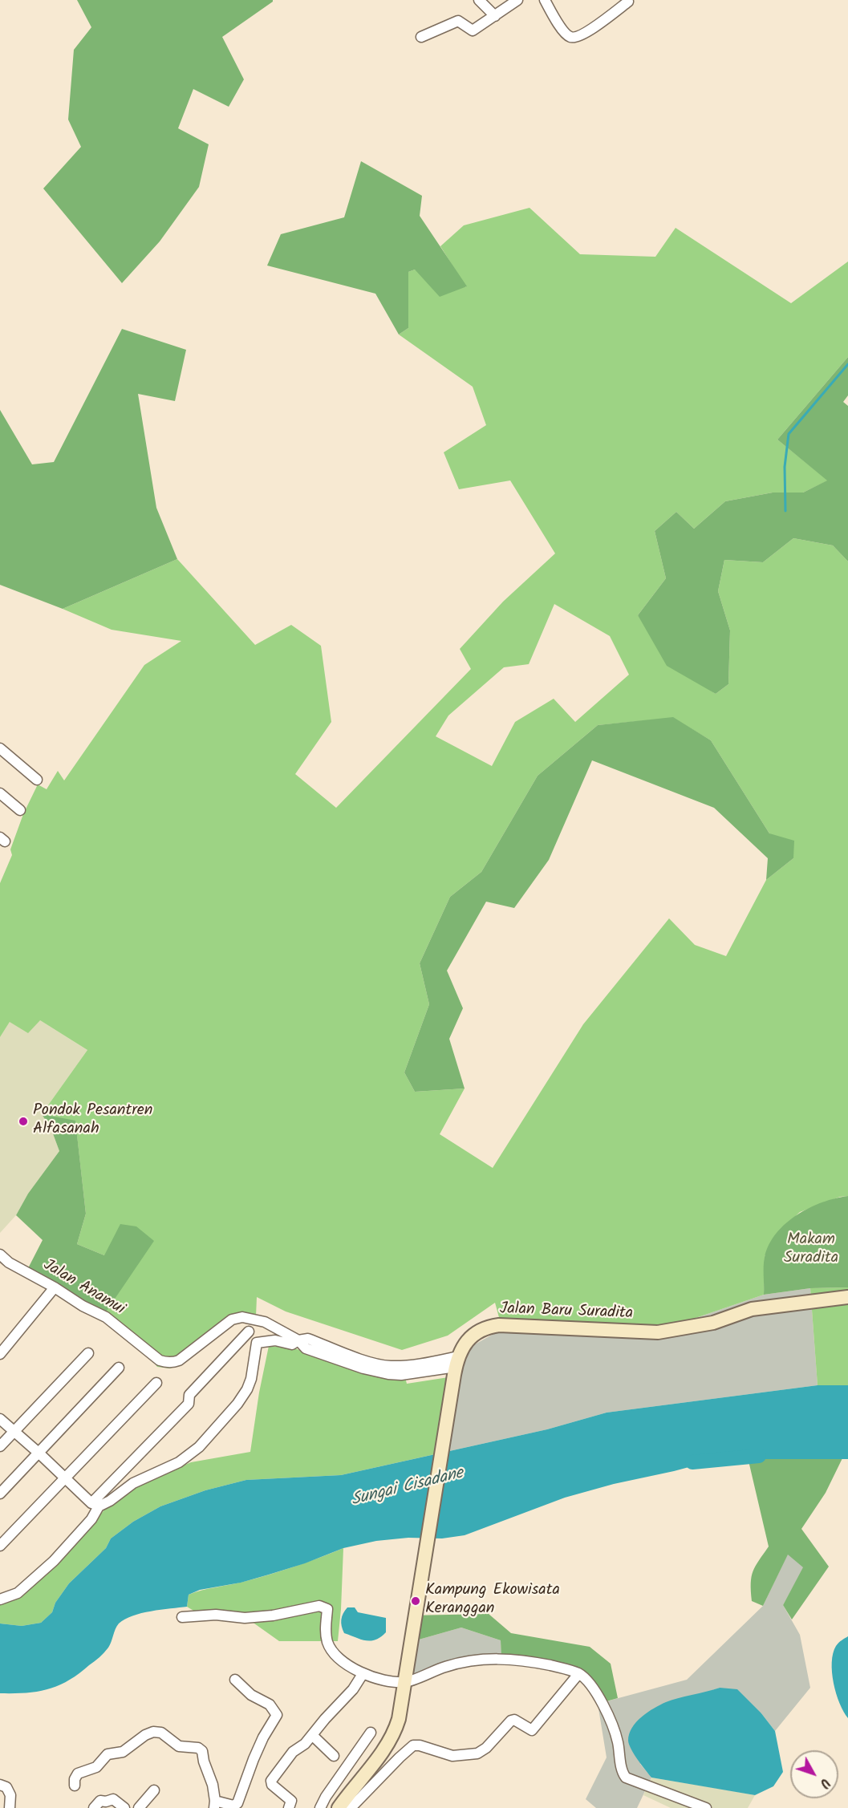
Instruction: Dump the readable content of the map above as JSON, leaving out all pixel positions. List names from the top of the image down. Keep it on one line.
{"streets":{"main road":["Jalan Baru Suradita"],"street":["Jalan Anamui"]},"water":["Sungai Cisadane"],"parks":["Makam Suradita"],"places":["Pondok Pesantren Alfasanah","Kampung Ekowisata Keranggan"],"north":"bottom right"}
